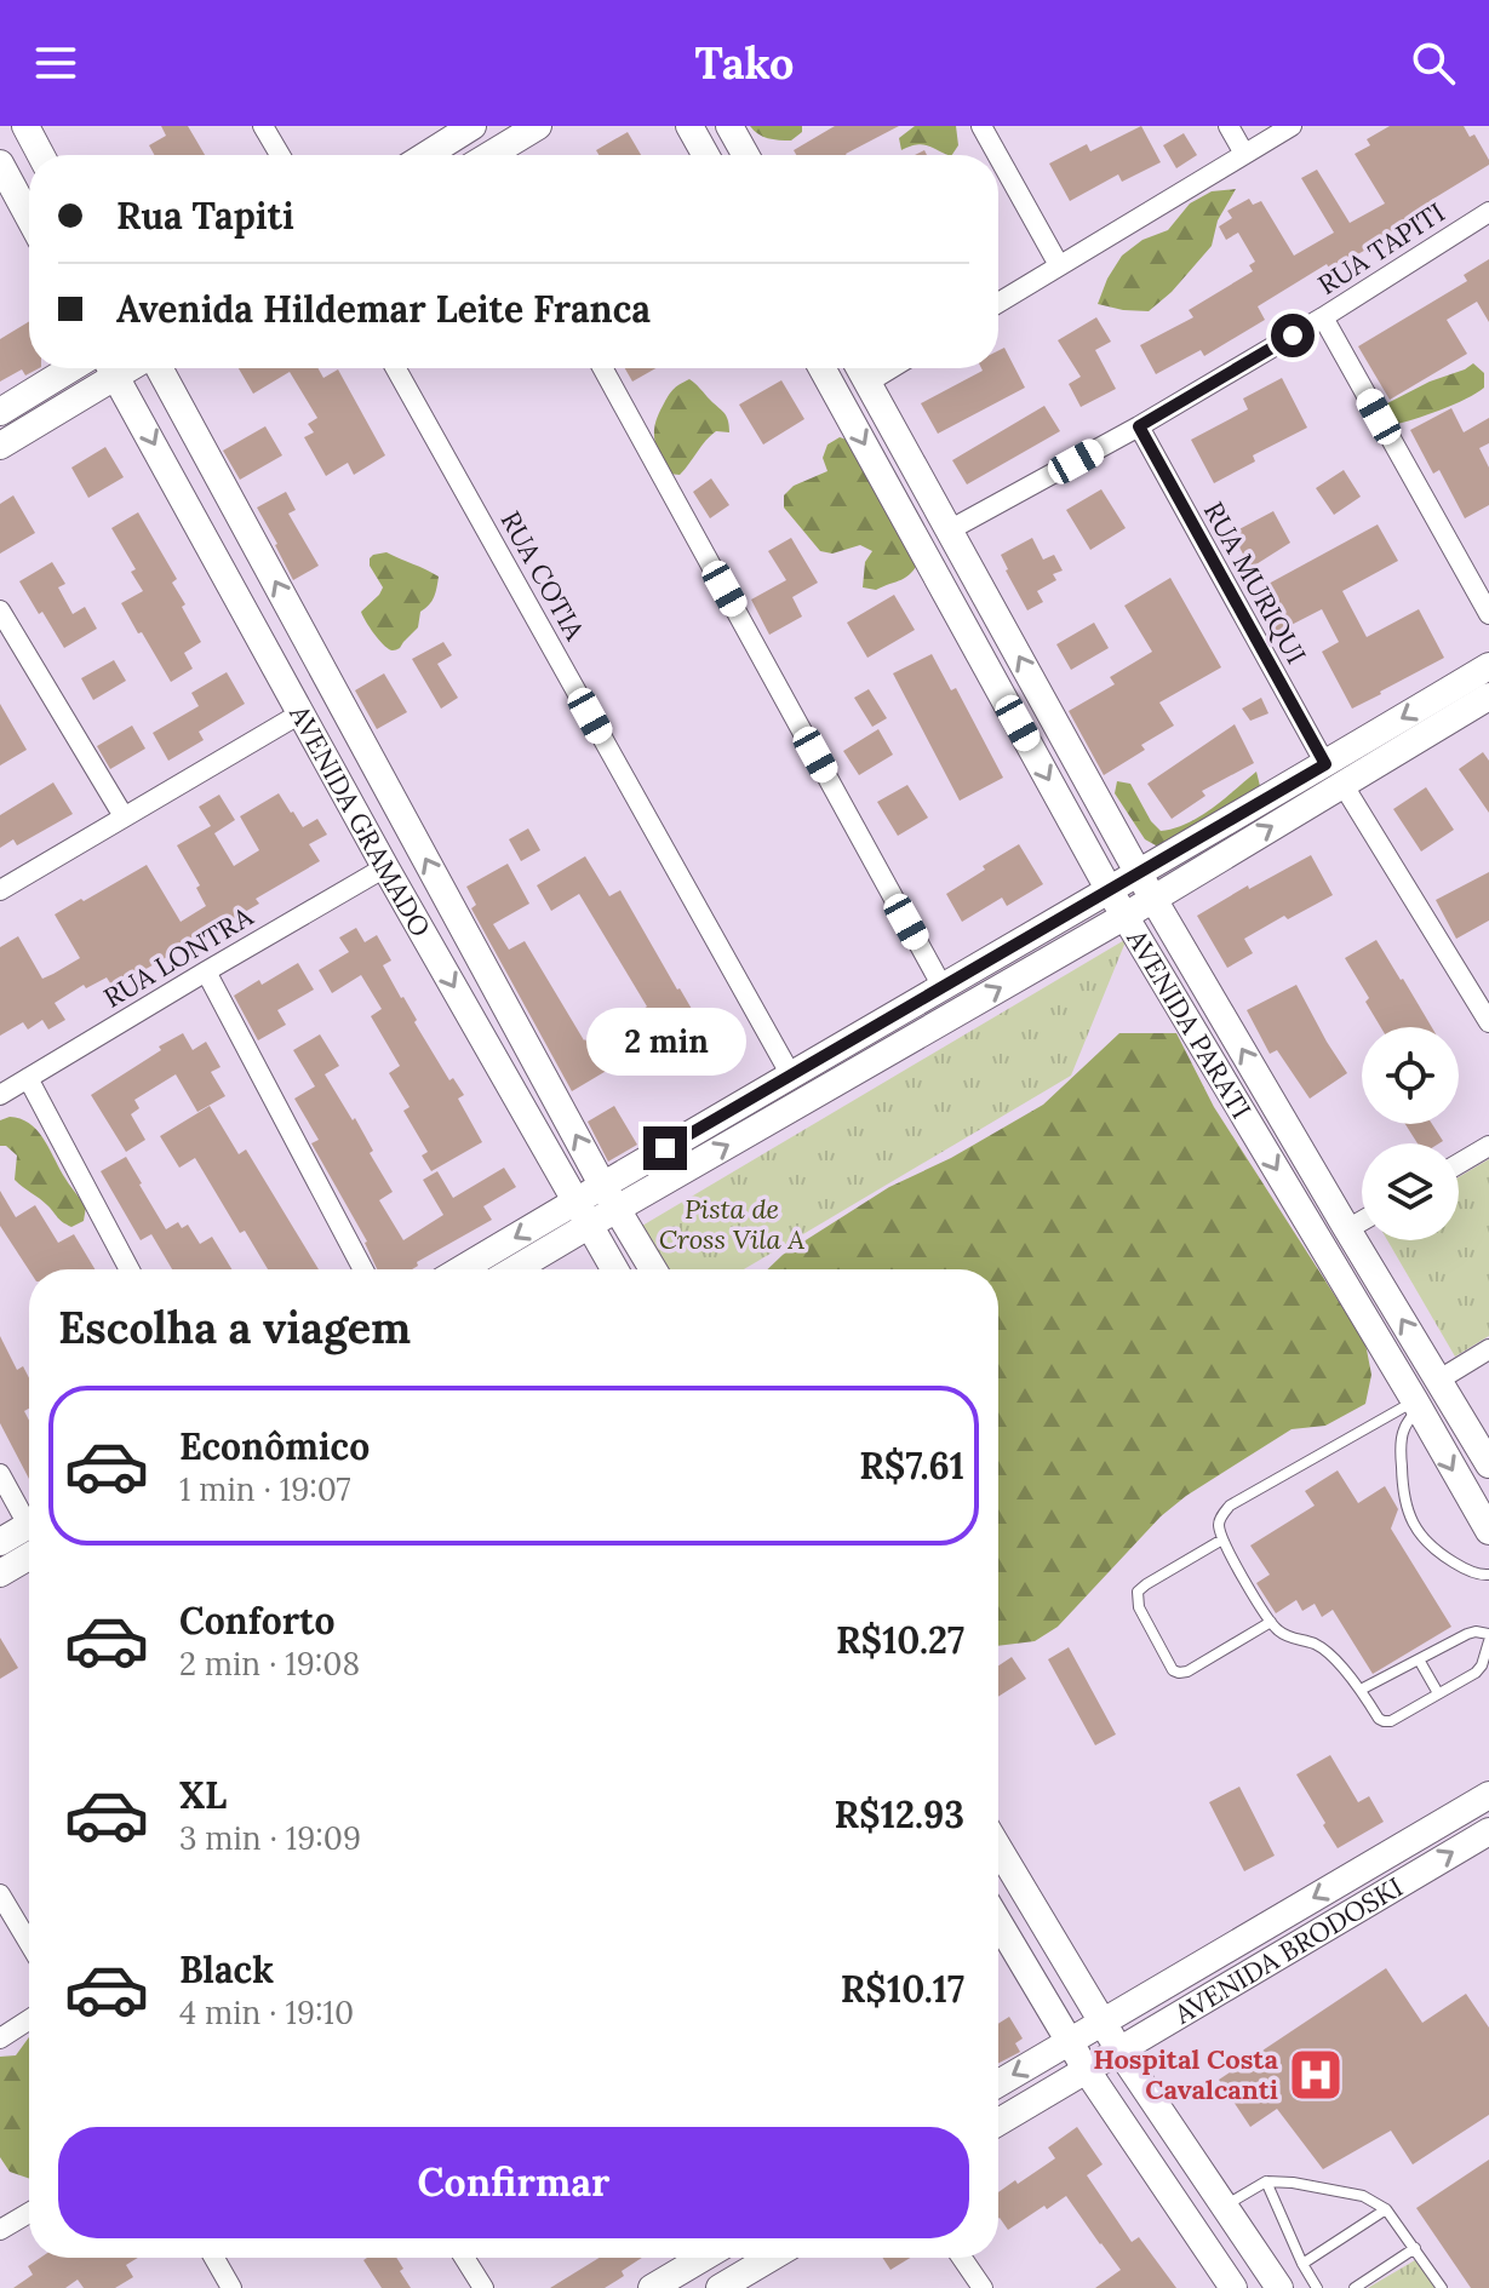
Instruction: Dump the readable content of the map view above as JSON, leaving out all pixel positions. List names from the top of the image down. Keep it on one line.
{"streets":{"street":["RUA TAPITI","RUA COTIA","RUA MURIQUI","AVENIDA GRAMADO","RUA LONTRA","AVENIDA PARATI","AVENIDA BRODOSKI"]},"crossings":[["RUA TAPITI","RUA MURIQUI"],["RUA TAPITI","AVENIDA PARATI"],["AVENIDA GRAMADO","RUA LONTRA"]],"parks":["Pista de Cross Vila A"],"places":{"hospital":["Hospital Costa Cavalcanti"]},"page":{"header":"Tako","banner":["Rua Tapiti","Avenida Hildemar Leite Franca"],"bubble":"2 min","heading":"Escolha a viagem","list":[{"name":"Econômico","note":"1 min · 19:07","value":"R$7.61"},{"name":"Conforto","note":"2 min · 19:08","value":"R$10.27"},{"name":"XL","note":"3 min · 19:09","value":"R$12.93"},{"name":"Black","note":"4 min · 19:10","value":"R$10.17"}],"buttons":"Confirmar"}}
